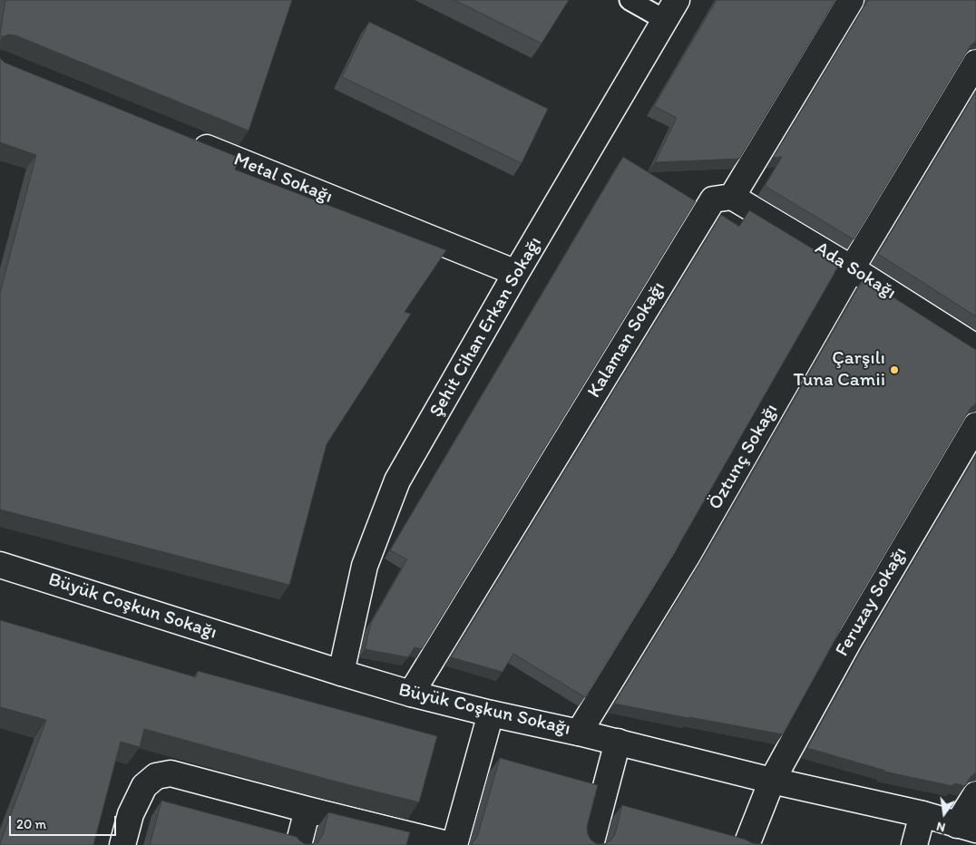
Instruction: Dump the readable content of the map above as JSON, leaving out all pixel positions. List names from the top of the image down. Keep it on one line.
{"streets":{"street":["Metal Sokağı","Ada Sokağı","Şehit Cihan Erkan Sokağı","Kalaman Sokağı","Öztunç Sokağı","Feruzay Sokağı","Büyük Coşkun Sokağı"]},"crossings":[["Metal Sokağı","Şehit Cihan Erkan Sokağı"],["Ada Sokağı","Kalaman Sokağı"],["Ada Sokağı","Öztunç Sokağı"],["Şehit Cihan Erkan Sokağı","Büyük Coşkun Sokağı"],["Kalaman Sokağı","Büyük Coşkun Sokağı"],["Öztunç Sokağı","Büyük Coşkun Sokağı"],["Feruzay Sokağı","Büyük Coşkun Sokağı"]],"places":["Çarşılı Tuna Camii"],"scale_bar":"20 m","north":"bottom"}
